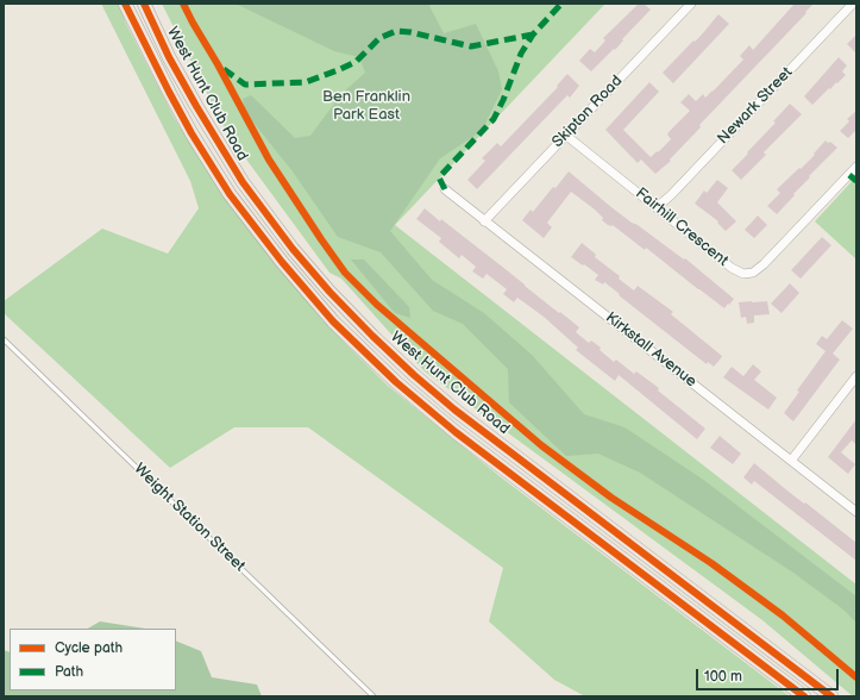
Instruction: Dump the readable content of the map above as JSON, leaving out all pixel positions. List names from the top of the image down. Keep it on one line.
{"streets":{"main road":["West Hunt Club Road"],"street":["Newark Street","Skipton Road","Fairhill Crescent","Kirkstall Avenue"],"lane":["Weight Station Street"]},"crossings":[["Newark Street","Fairhill Crescent"],["Skipton Road","Fairhill Crescent"],["Skipton Road","Kirkstall Avenue"]],"parks":["Ben Franklin Park East"],"legend":["Cycle path","Path"],"scale_bar":"100 m"}
